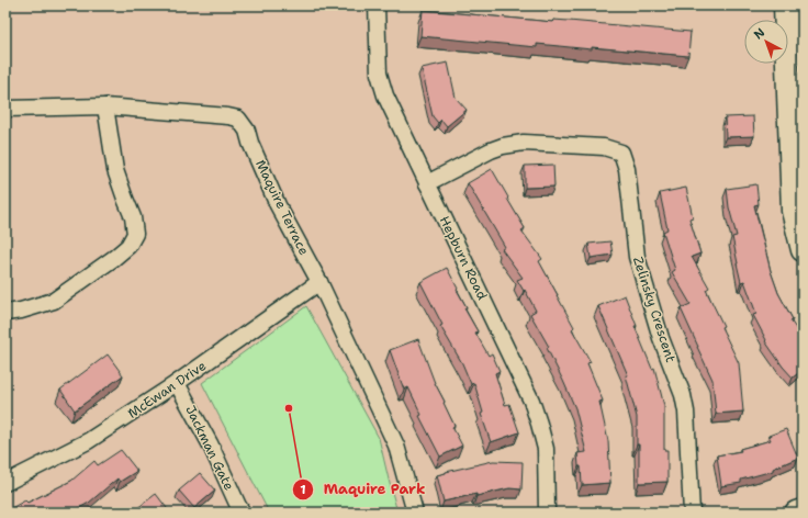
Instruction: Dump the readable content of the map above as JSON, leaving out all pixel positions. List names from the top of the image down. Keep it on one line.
{"streets":{"street":["Maquire Terrace","Hepburn Road","Zelinsky Crescent","McEwan Drive","Jackman Gate"]},"crossings":[["Maquire Terrace","McEwan Drive"],["Hepburn Road","Zelinsky Crescent"],["McEwan Drive","Jackman Gate"]],"places":["Maquire Park"],"north":"top left"}
